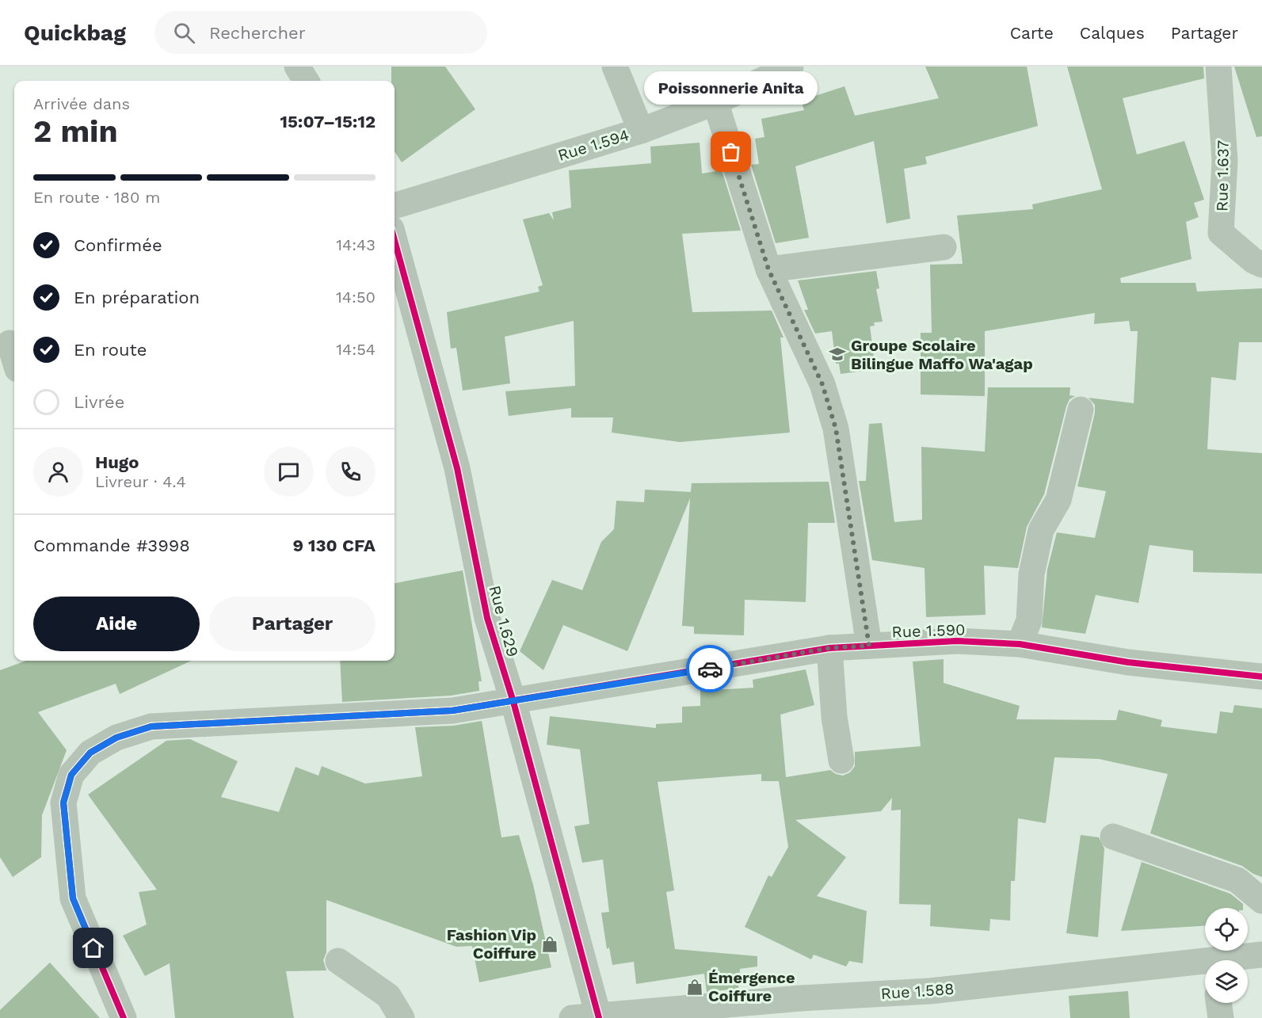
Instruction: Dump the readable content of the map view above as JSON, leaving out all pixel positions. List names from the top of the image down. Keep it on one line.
{"streets":{"street":["Rue 1.594","Rue 1.637","Rue 1.629","Rue 1.590","Rue 1.588"]},"crossings":[["Rue 1.629","Rue 1.590"],["Rue 1.629","Rue 1.588"]],"places":{"other":["Poissonnerie Anita"],"school or university":["Groupe Scolaire Bilingue Maffo Wa'agap"],"shop":["Fashion Vip Coiffure","Émergence Coiffure"]},"page":{"header":"Quickbag","search":"Rechercher","nav":["Carte","Calques","Partager"],"bubble":"Poissonnerie Anita","heading":["2 min","Arrivée dans","15:07–15:12"],"panel":["Hugo","Livreur · 4.4","Commande #3998","9 130 CFA"],"bar":"En route · 180 m","list":[["Confirmée","14:43"],["En préparation","14:50"],["En route","14:54"],"Livrée"],"buttons":["Aide","Partager"]}}
